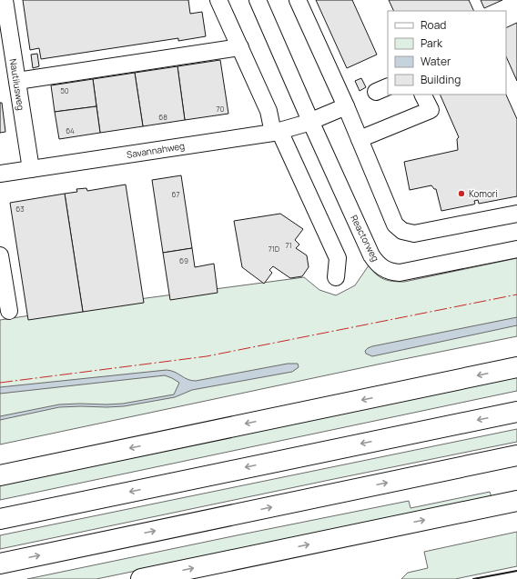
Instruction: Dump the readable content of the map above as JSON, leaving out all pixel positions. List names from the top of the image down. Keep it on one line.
{"streets":{"street":["Nautilusweg","Savannahweg","Reactorweg"]},"crossings":[["Nautilusweg","Savannahweg"],["Savannahweg","Reactorweg"]],"places":["Komori"],"house_numbers":["50","70","68","64","67","63","71","71D","69"],"legend":["Road","Park","Water","Building"]}
